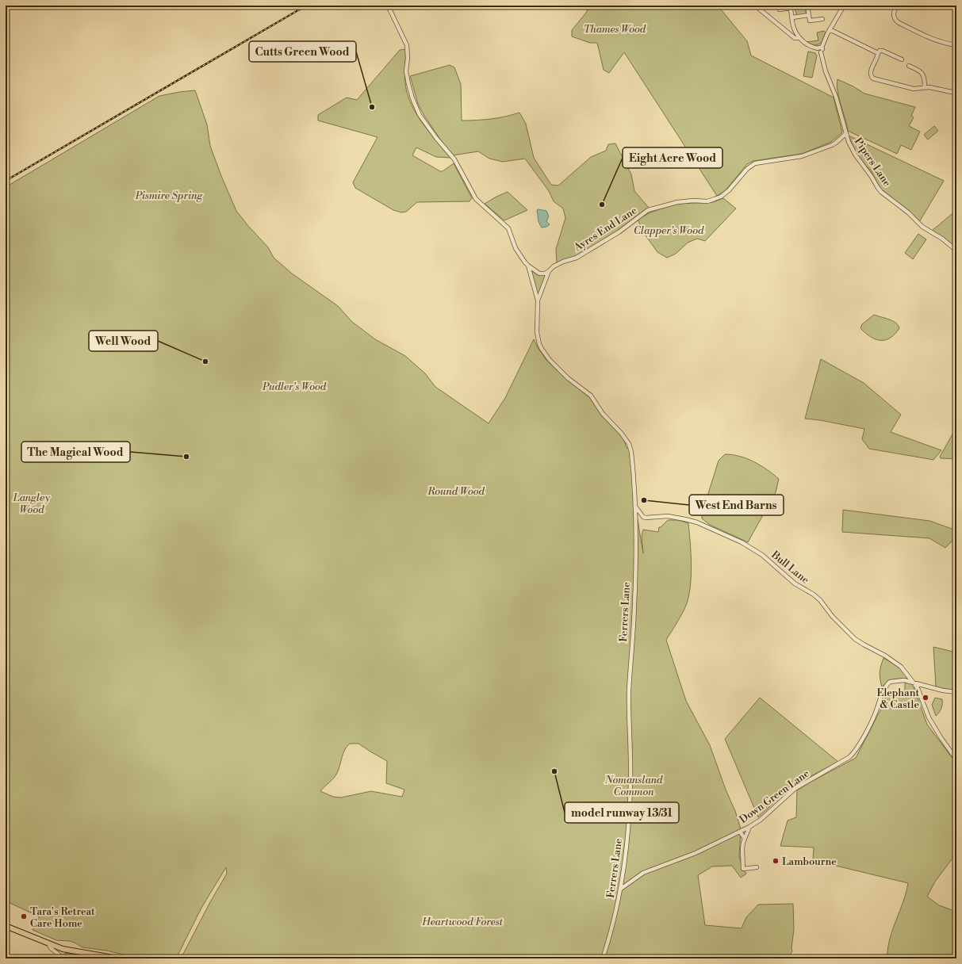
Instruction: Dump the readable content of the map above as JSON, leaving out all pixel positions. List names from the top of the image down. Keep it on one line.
{"streets":{"street":["Pipers Lane","Ayres End Lane","Bull Lane","Ferrers Lane","Down Green Lane"]},"crossings":[["Pipers Lane","Ayres End Lane"],["Ayres End Lane","Ferrers Lane"],["Bull Lane","Ferrers Lane"],["Bull Lane","Down Green Lane"],["Ferrers Lane","Down Green Lane"]],"parks":["Thames Wood","Pismire Spring","Clapper's Wood","Pudler's Wood","Round Wood","Langley Wood","Nomansland Common","Heartwood Forest"],"places":["Cutts Green Wood","Eight Acre Wood","Well Wood","The Magical Wood","West End Barns","Elephant & Castle","model runway 13/31","Lambourne","Tara's Retreat Care Home"]}
